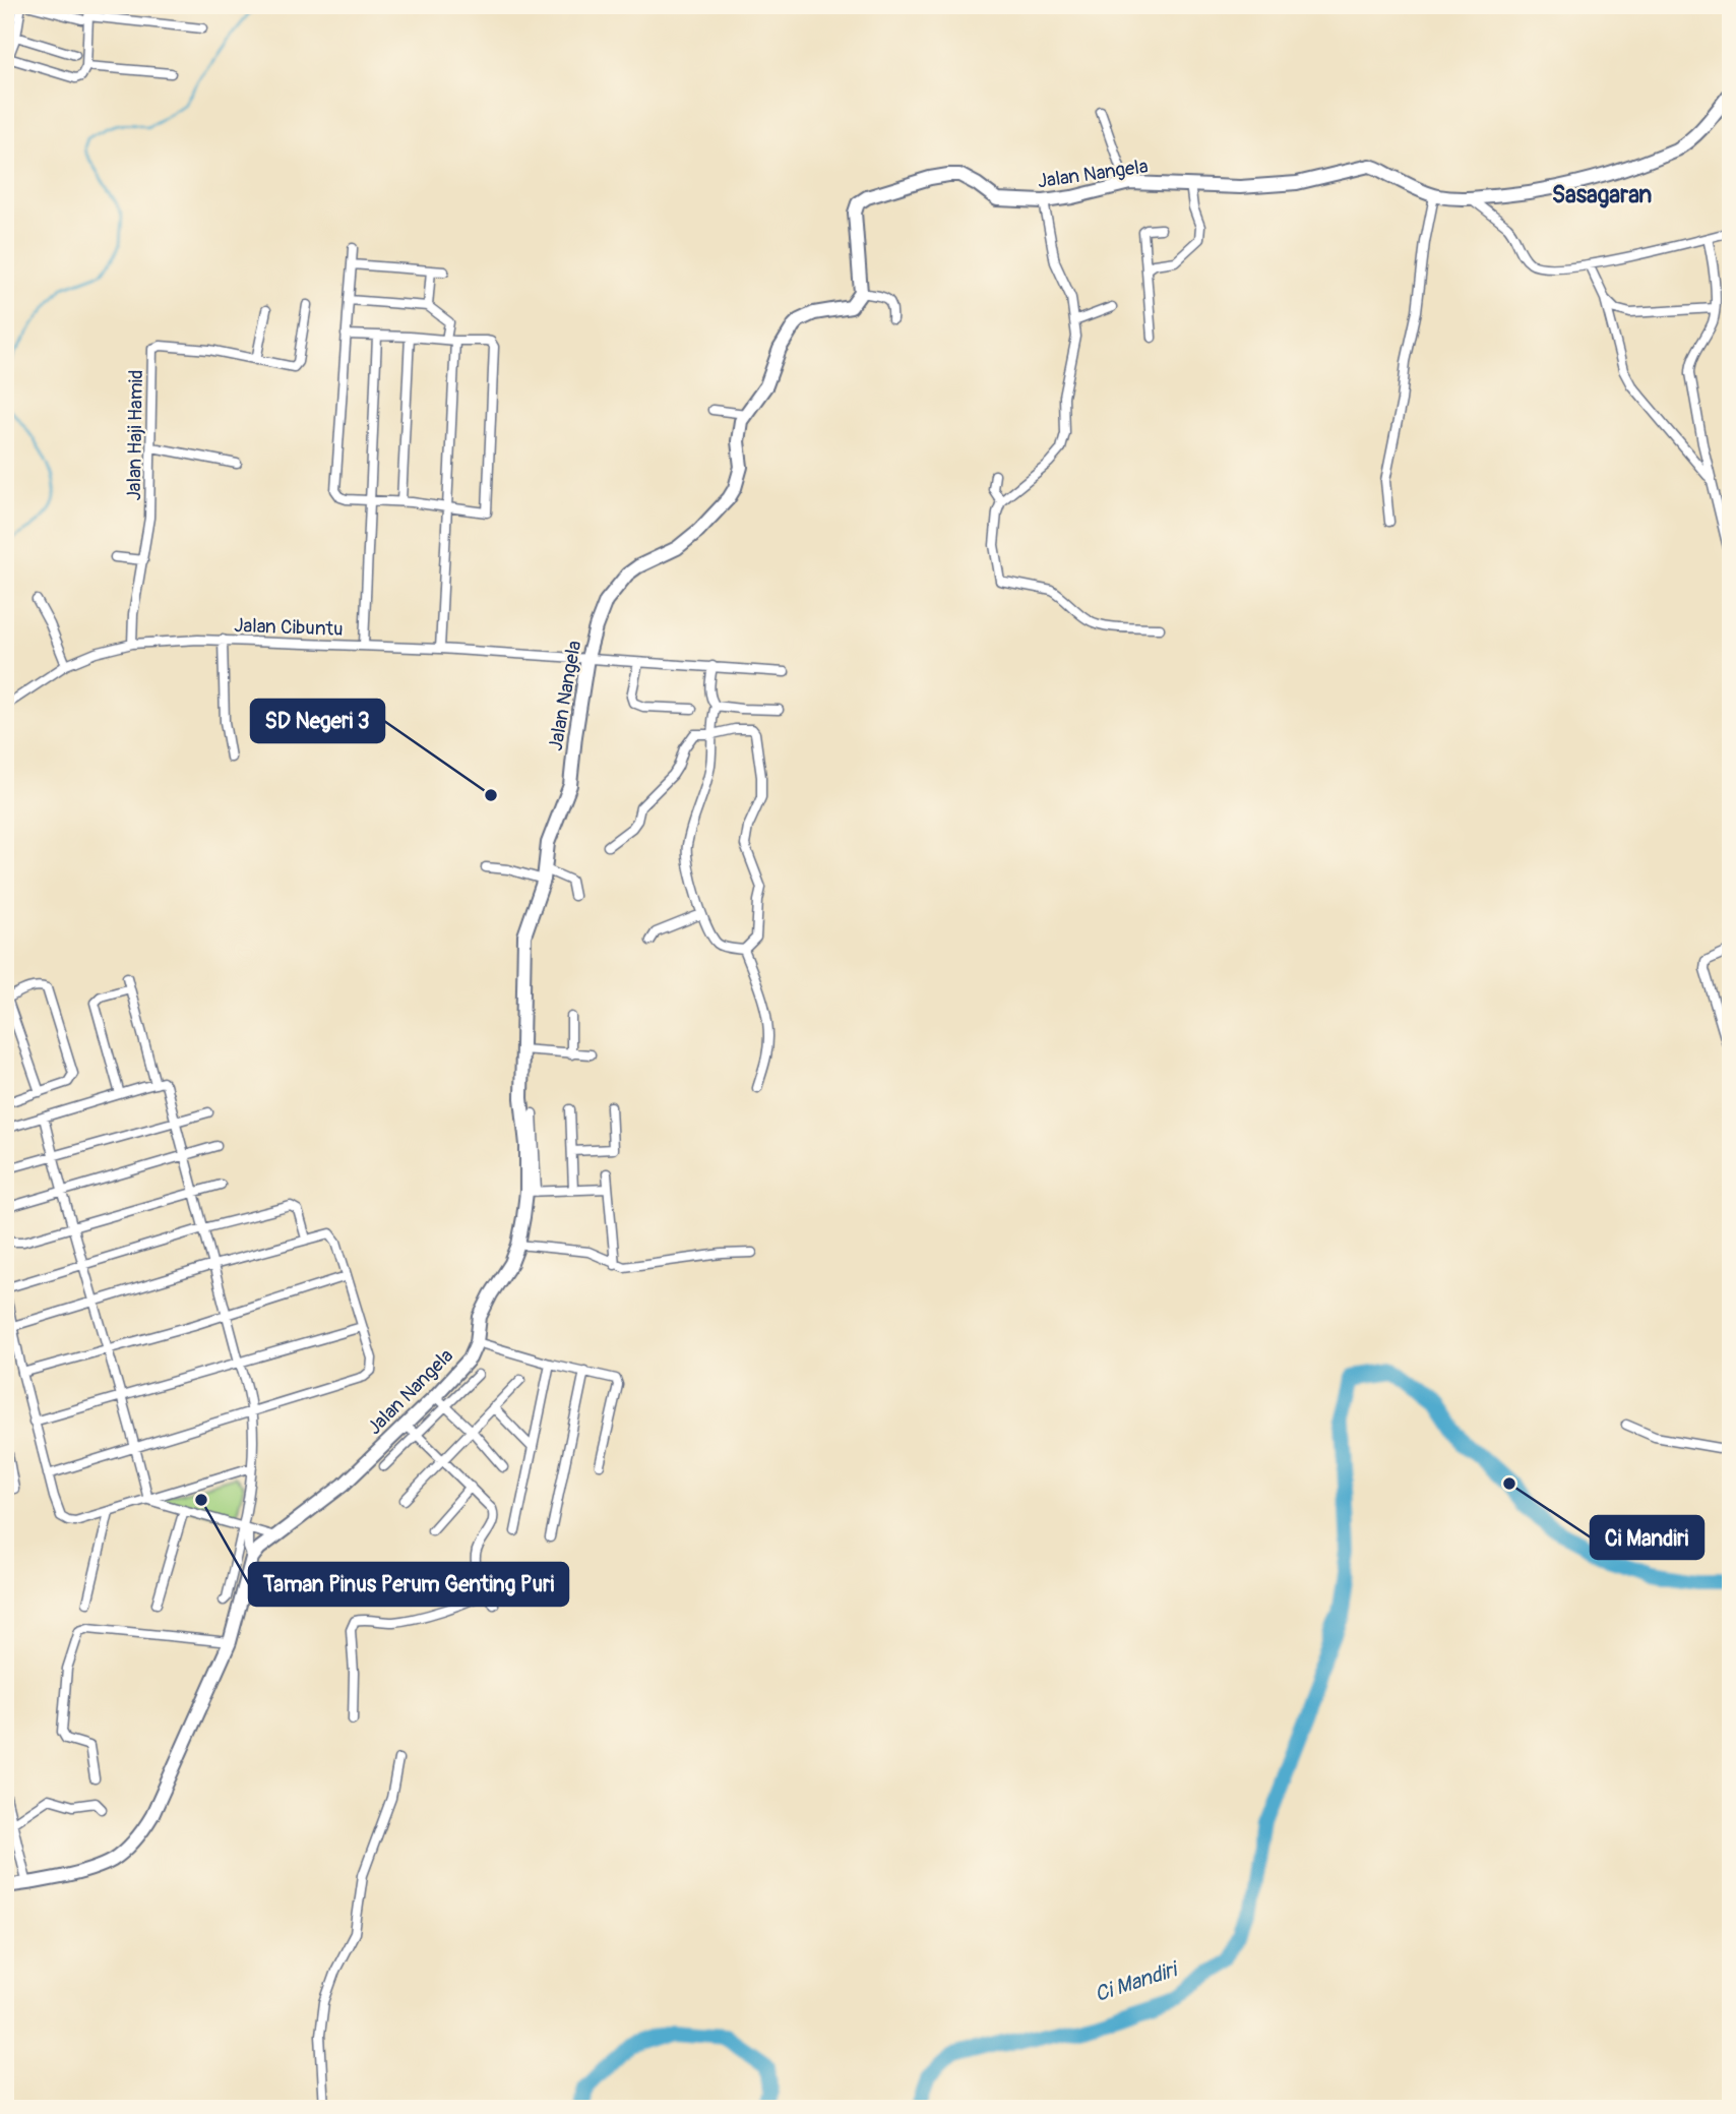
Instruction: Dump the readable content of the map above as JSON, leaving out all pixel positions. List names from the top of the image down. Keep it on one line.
{"streets":{"main road":["Jalan Nangela"],"street":["Jalan Haji Hamid","Jalan Cibuntu"]},"crossings":[["Jalan Nangela","Jalan Cibuntu"],["Jalan Haji Hamid","Jalan Cibuntu"]],"districts":["Sasagaran"],"water":["Ci Mandiri"],"places":["SD Negeri 3","Ci Mandiri","Taman Pinus Perum Genting Puri"]}
